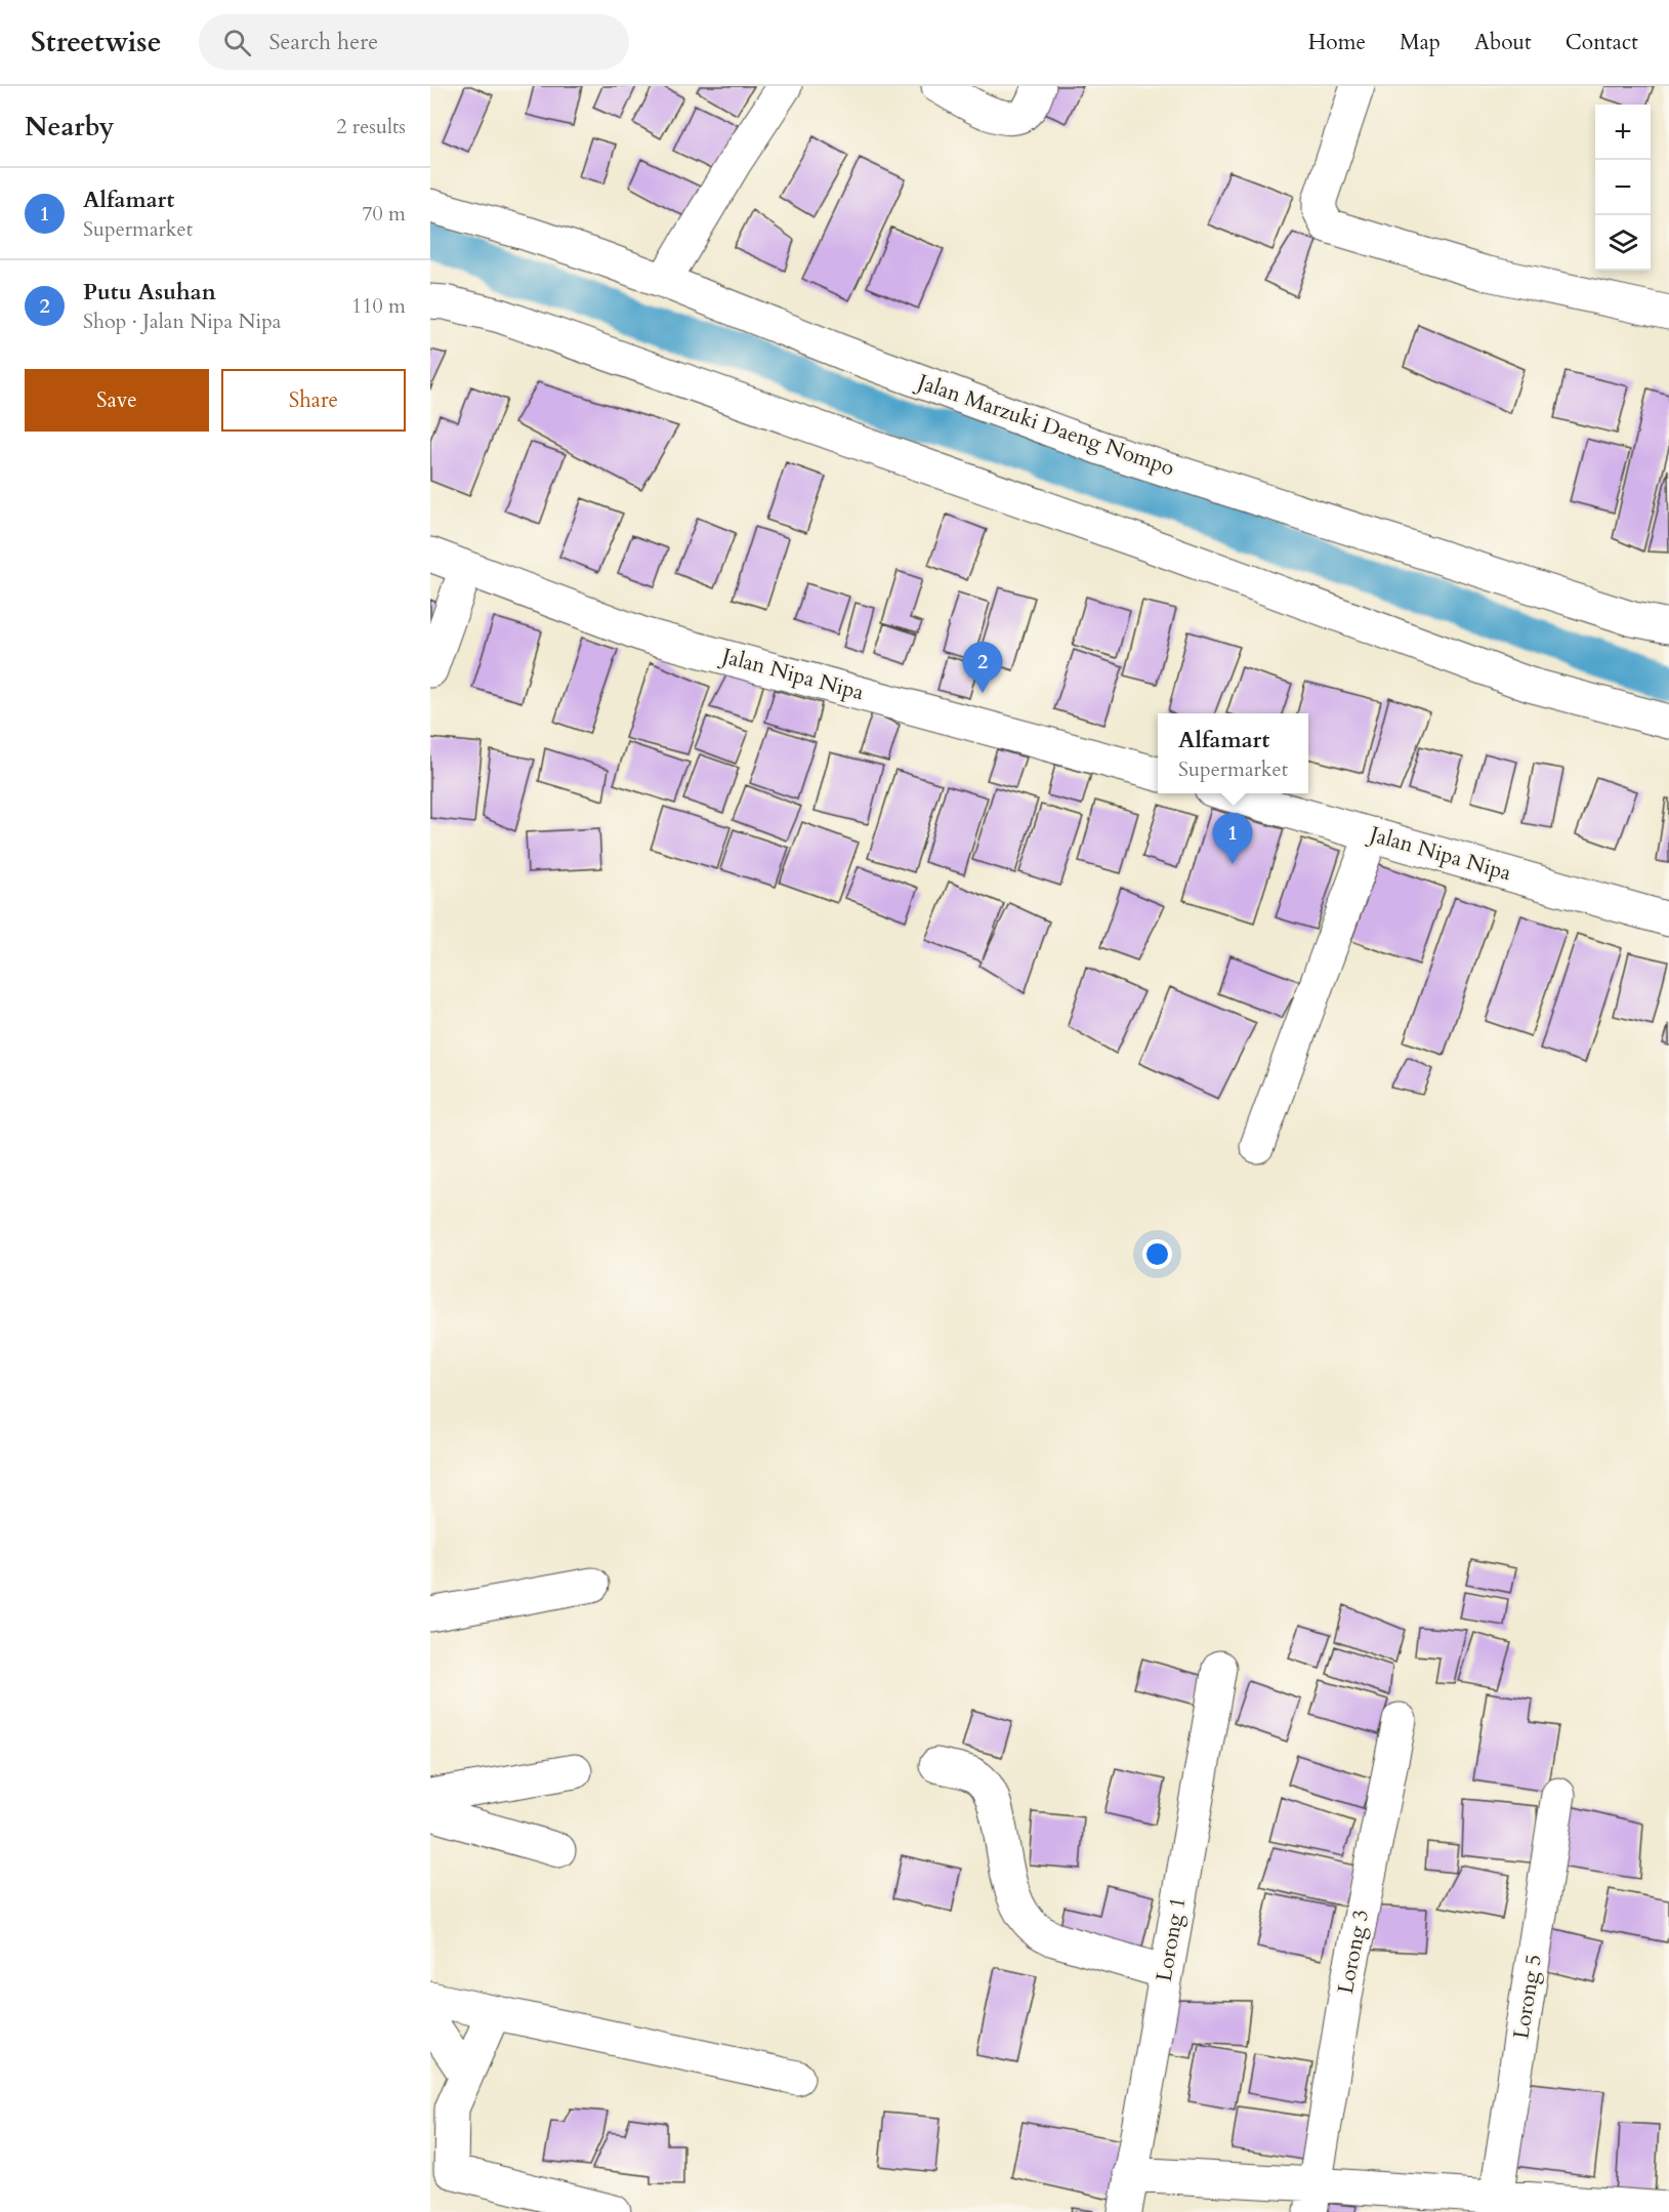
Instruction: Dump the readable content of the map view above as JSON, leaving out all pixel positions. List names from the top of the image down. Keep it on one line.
{"streets":{"street":["Jalan Marzuki Daeng Nompo","Jalan Nipa Nipa","Lorong 1","Lorong 3","Lorong 5"]},"page":{"header":"Streetwise","search":"Search here","nav":["Home","Map","About","Contact"],"heading":["Nearby","2 results"],"map_buttons":["+","−"],"list":[{"mark":"1","name":"Alfamart","note":"Supermarket","value":"70 m"},{"mark":"2","name":"Putu Asuhan","note":"Shop · Jalan Nipa Nipa","value":"110 m"}],"buttons":["Save","Share"],"pins":["2","1"],"popup":["Alfamart","Supermarket"]}}
